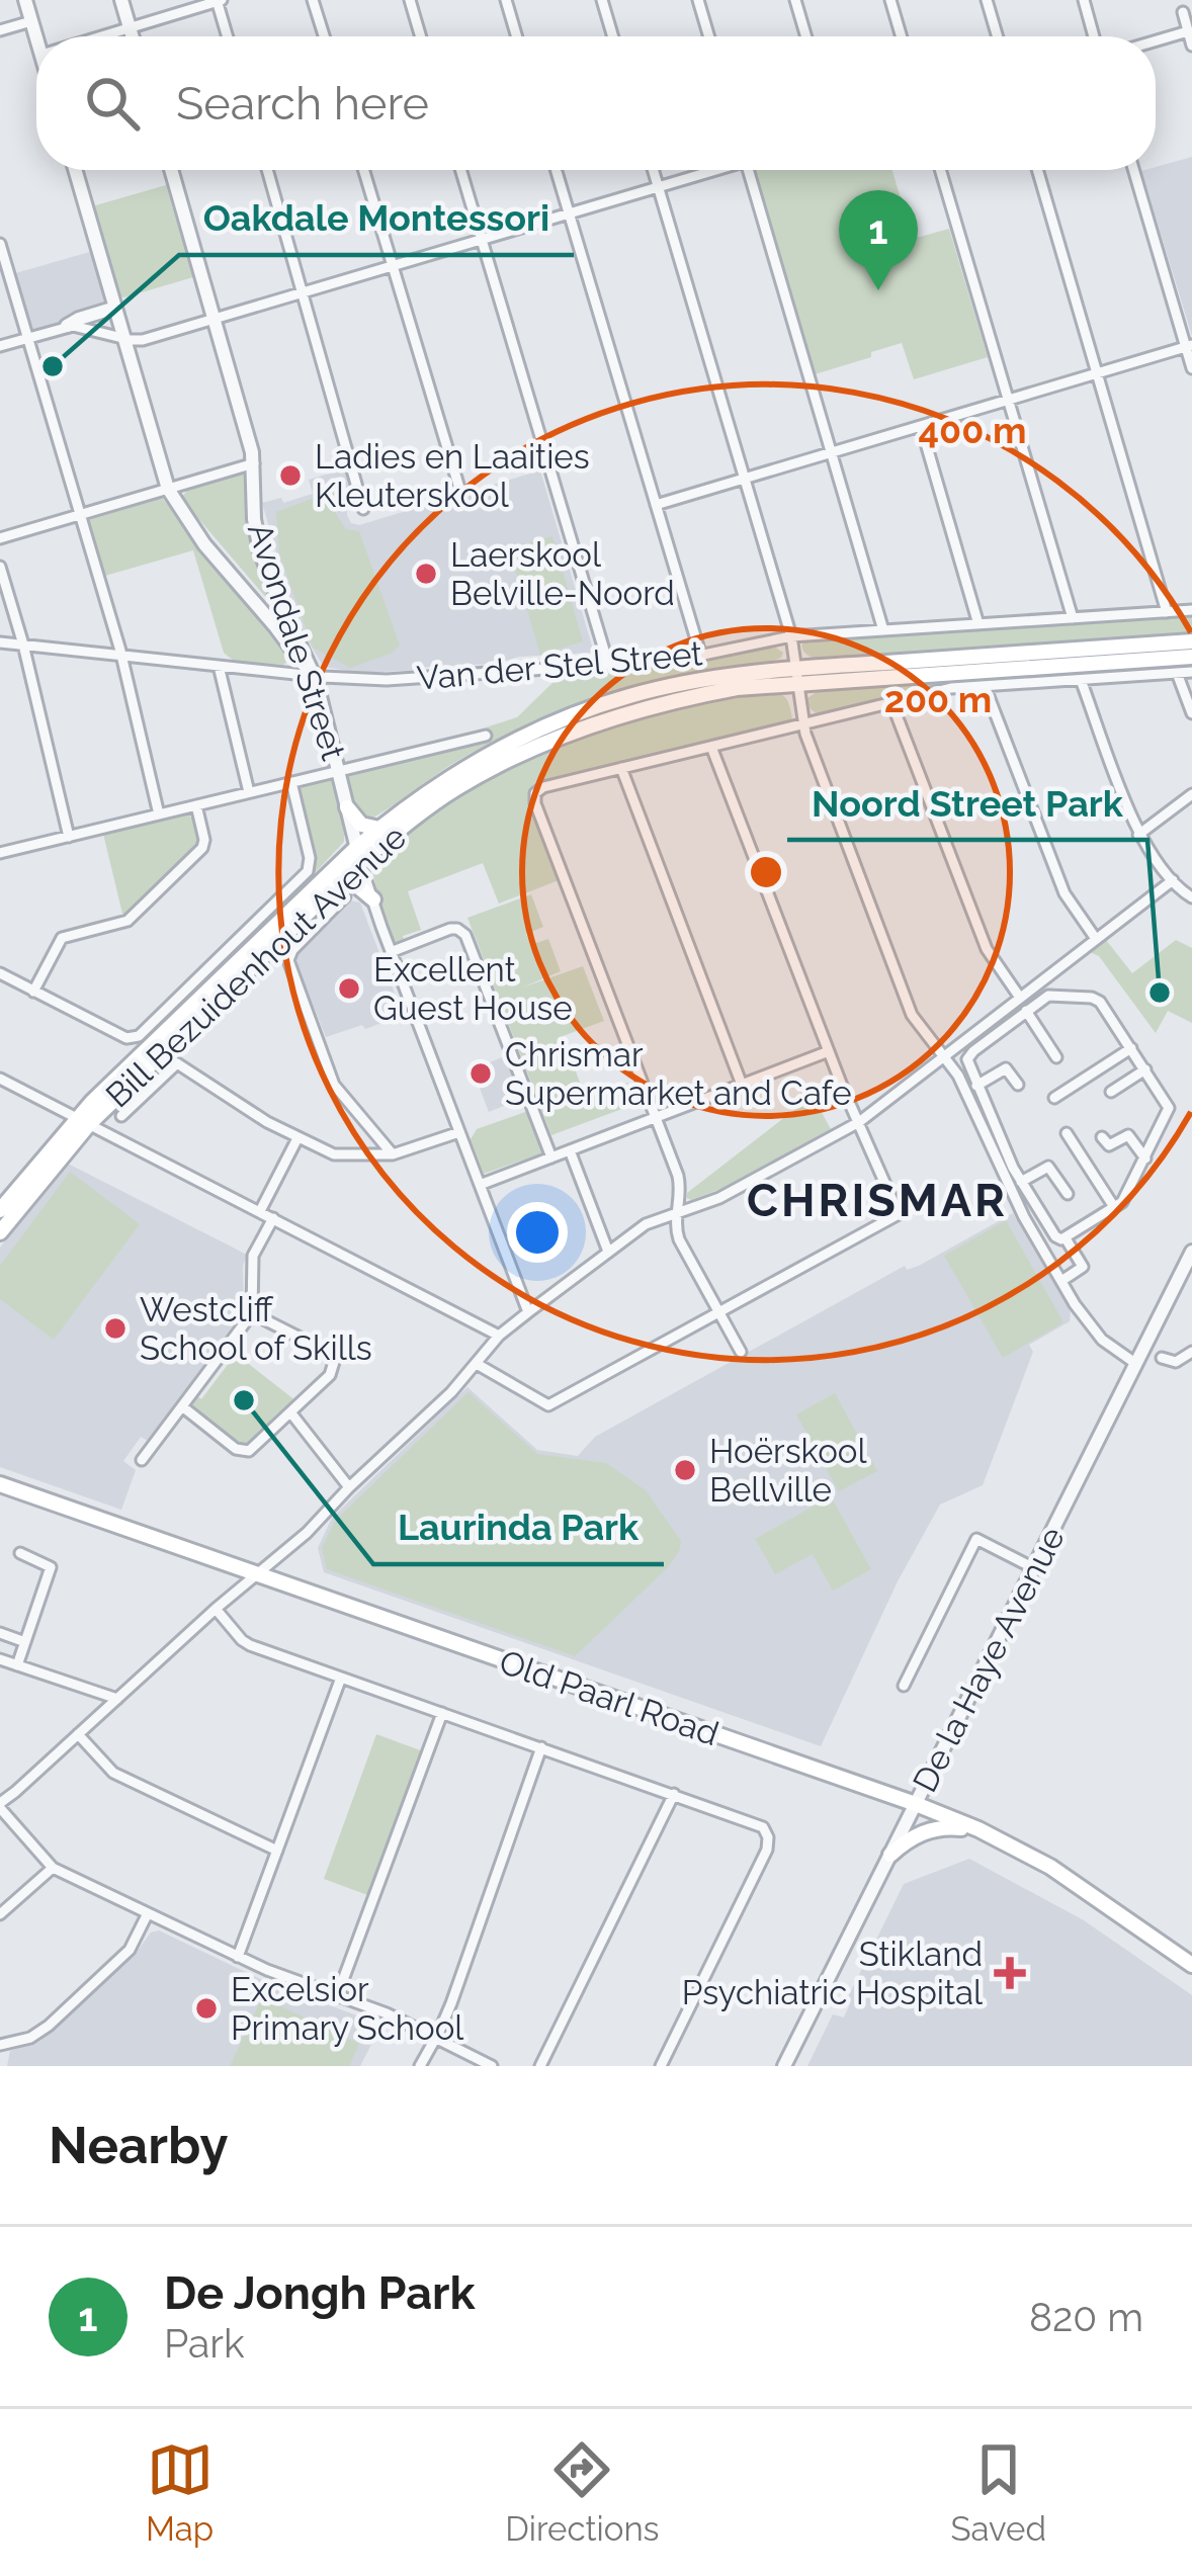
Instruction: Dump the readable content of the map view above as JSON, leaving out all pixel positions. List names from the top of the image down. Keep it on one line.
{"streets":{"main road":["Bill Bezuidenhout Avenue","Old Paarl Road"],"street":["Avondale Street","Van der Stel Street","De la Haye Avenue"]},"crossings":[["Avondale Street","Van der Stel Street"],["Avondale Street","Bill Bezuidenhout Avenue"],["De la Haye Avenue","Old Paarl Road"]],"districts":["CHRISMAR"],"places":{"other":["Oakdale Montessori","Ladies en Laaities Kleuterskool","Laerskool Belville-Noord","Excellent Guest House","Noord Street Park","Chrismar Supermarket and Cafe","Westcliff School of Skills","Laurinda Park","Hoërskool Bellville","Excelsior Primary School"],"health":["Stikland Psychiatric Hospital"]},"page":{"search":"Search here","pins":"1","heading":"Nearby","list":[{"mark":"1","name":"De Jongh Park","note":"Park","value":"820 m"}],"nav":["Map","Directions","Saved"]},"rings":["400 m","200 m"]}
